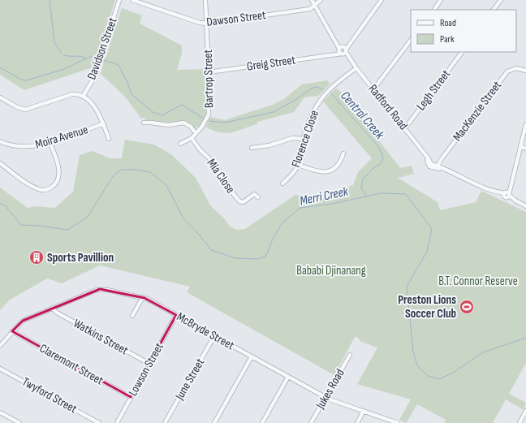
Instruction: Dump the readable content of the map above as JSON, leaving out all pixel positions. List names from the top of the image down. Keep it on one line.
{"streets":{"street":["Dawson Street","Davidson Street","Greig Street","Bartrop Street","Legh Street","Radford Road","MacKenzie Street","Moira Avenue","Florence Close","Mia Close","McBryde Street","Watkins Street","Claremont Street","Lowson Street","June Street","Jukes Road","Twyford Street"]},"crossings":[["Dawson Street","Bartrop Street"],["Dawson Street","Radford Road"],["Greig Street","Bartrop Street"],["Greig Street","Radford Road"],["Bartrop Street","Mia Close"],["Legh Street","Radford Road"],["Radford Road","MacKenzie Street"],["Radford Road","Florence Close"],["McBryde Street","Watkins Street"],["McBryde Street","Claremont Street"],["McBryde Street","Lowson Street"],["McBryde Street","June Street"],["McBryde Street","Jukes Road"],["Watkins Street","Lowson Street"],["Claremont Street","Lowson Street"]],"water":["Central Creek","Merri Creek"],"parks":["Bababi Djinanang","B.T. Connor Reserve"],"places":{"building":["Sports Pavillion"],"sports":["Preston Lions Soccer Club"]},"legend":["Road","Park"]}
